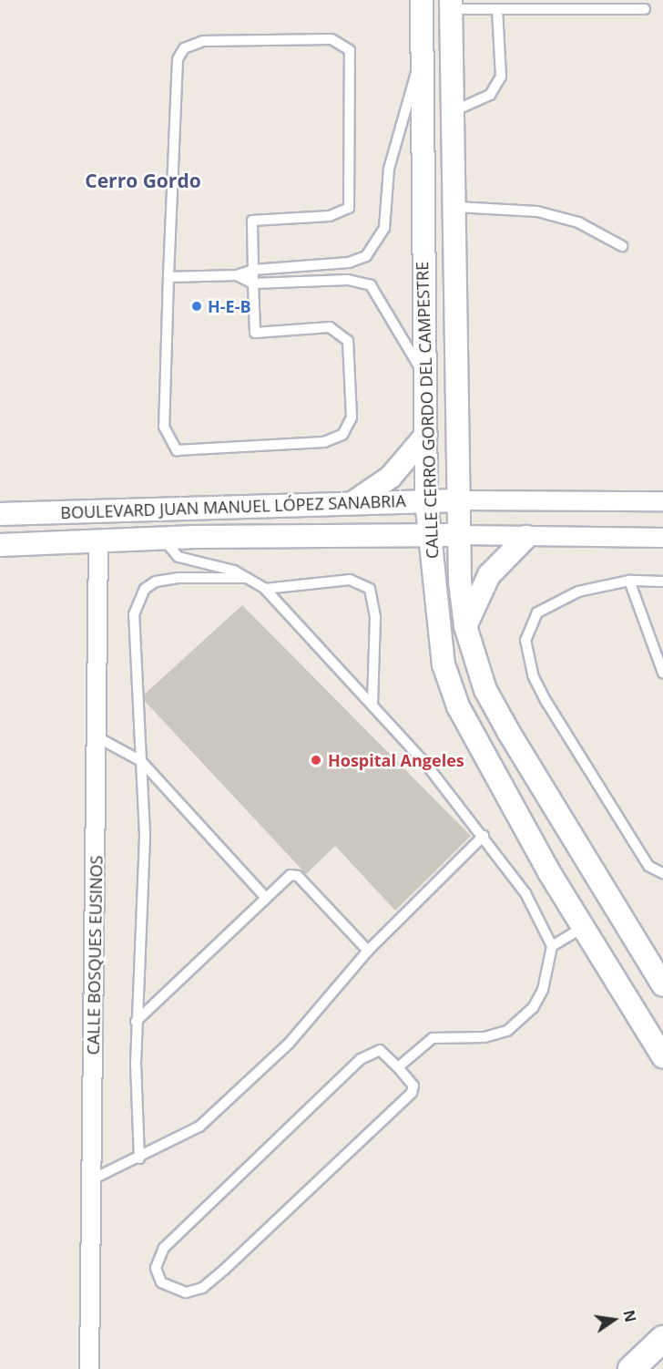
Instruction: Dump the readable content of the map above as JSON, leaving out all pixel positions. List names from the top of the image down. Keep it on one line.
{"streets":{"street":["CALLE CERRO GORDO DEL CAMPESTRE","BOULEVARD JUAN MANUEL LÓPEZ SANABRIA","CALLE BOSQUES EUSINOS"]},"crossings":[["CALLE CERRO GORDO DEL CAMPESTRE","BOULEVARD JUAN MANUEL LÓPEZ SANABRIA"],["BOULEVARD JUAN MANUEL LÓPEZ SANABRIA","CALLE BOSQUES EUSINOS"]],"districts":["Cerro Gordo"],"places":["H-E-B","Hospital Angeles"],"north":"right"}
